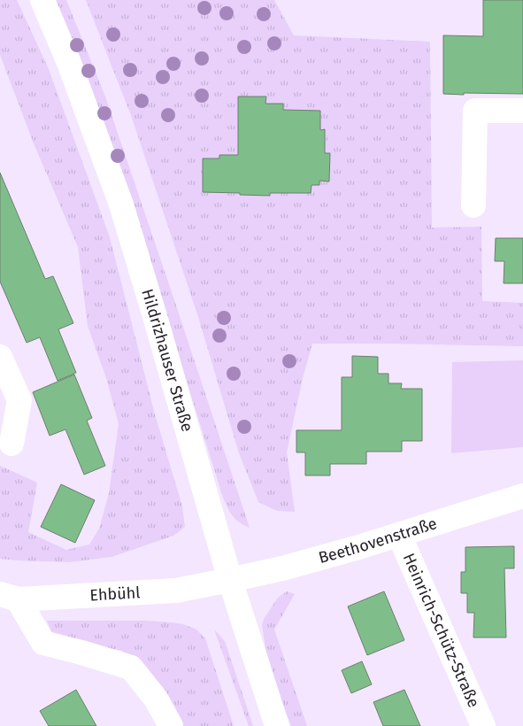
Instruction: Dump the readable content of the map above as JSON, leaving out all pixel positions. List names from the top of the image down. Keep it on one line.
{"streets":{"street":["Hildrizhauser Straße","Beethovenstraße","Ehbühl","Heinrich-Schütz-Straße"]},"crossings":[["Hildrizhauser Straße","Beethovenstraße"],["Hildrizhauser Straße","Ehbühl"],["Beethovenstraße","Ehbühl"],["Beethovenstraße","Heinrich-Schütz-Straße"]]}
